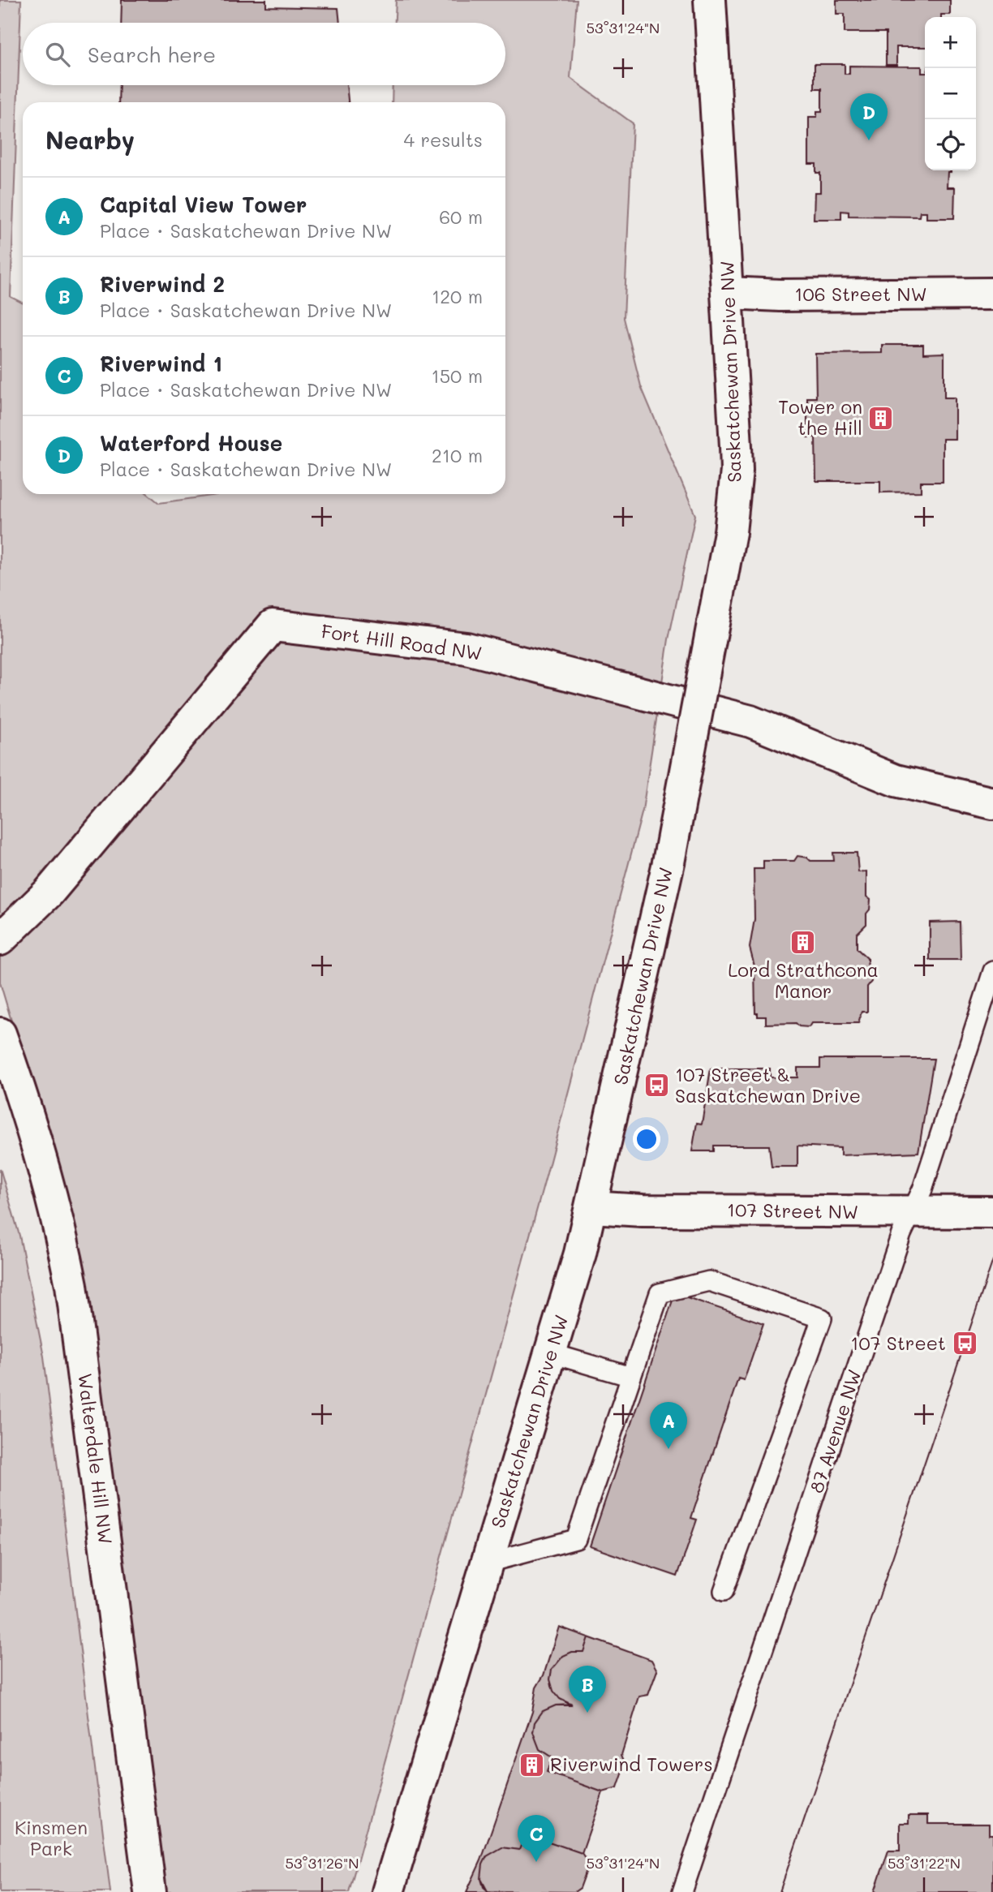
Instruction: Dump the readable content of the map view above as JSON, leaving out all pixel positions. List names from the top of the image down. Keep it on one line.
{"streets":{"main road":["106 Street NW","Saskatchewan Drive NW","Fort Hill Road NW","107 Street NW","Walterdale Hill NW"],"lane":["87 Avenue NW"]},"crossings":[["106 Street NW","Saskatchewan Drive NW"],["Saskatchewan Drive NW","107 Street NW"],["107 Street NW","87 Avenue NW"]],"parks":["Kinsmen Park"],"places":{"building":["Tower on the Hill","Lord Strathcona Manor","Riverwind Towers"],"bus stop":["107 Street & Saskatchewan Drive","107 Street"]},"page":{"map_buttons":["+","−"],"search":"Search here","pins":["D","A","B","C"],"heading":["Nearby","4 results"],"list":[{"mark":"A","name":"Capital View Tower","note":"Place · Saskatchewan Drive NW","value":"60 m"},{"mark":"B","name":"Riverwind 2","note":"Place · Saskatchewan Drive NW","value":"120 m"},{"mark":"C","name":"Riverwind 1","note":"Place · Saskatchewan Drive NW","value":"150 m"},{"mark":"D","name":"Waterford House","note":"Place · Saskatchewan Drive NW","value":"210 m"}]},"coordinates":["53°31'24\"N","53°31'26\"N","53°31'22\"N"]}
